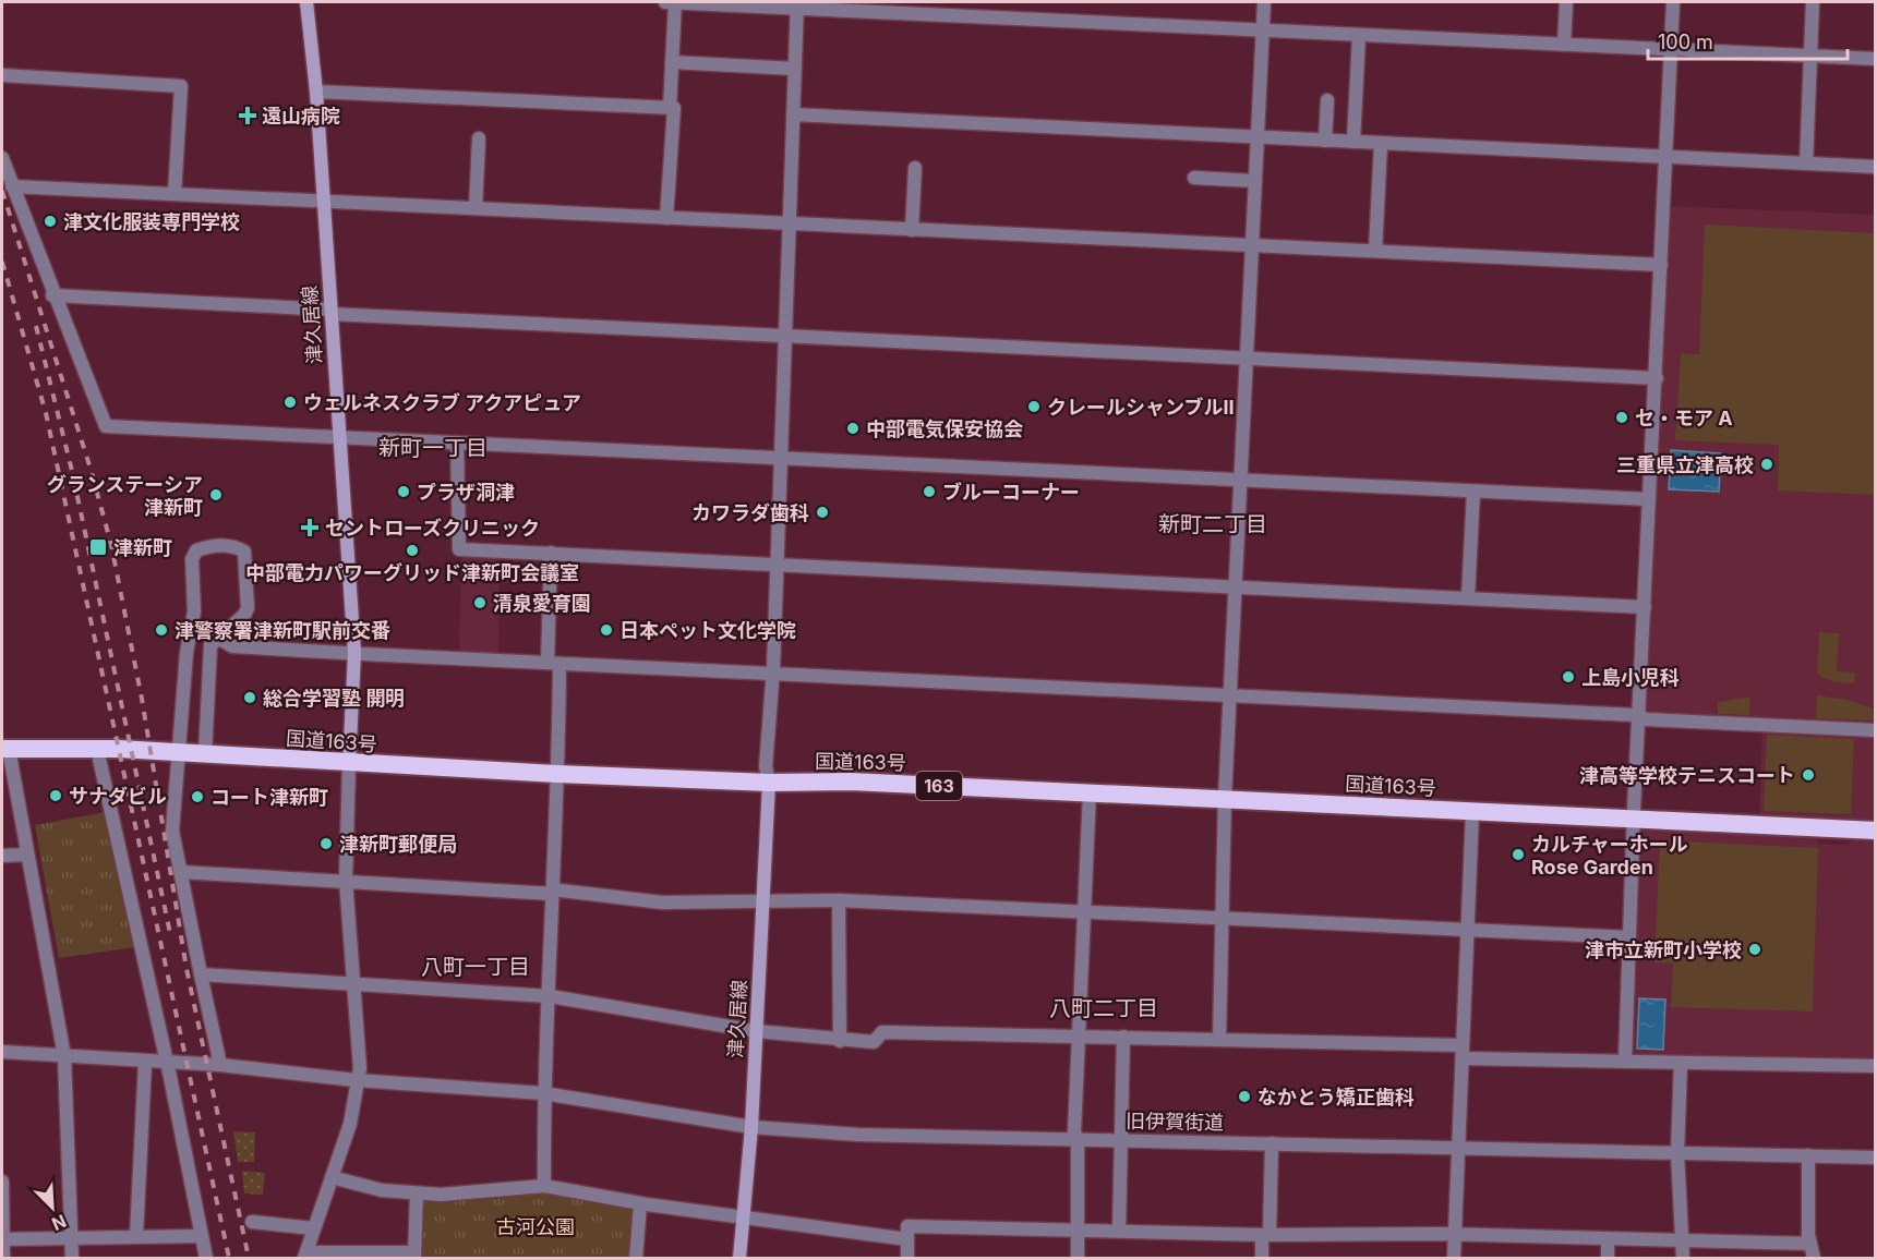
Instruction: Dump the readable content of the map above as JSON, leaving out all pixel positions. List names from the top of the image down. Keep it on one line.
{"streets":{"highway":["国道163号","163"],"main road":["津久居線"],"street":["旧伊賀街道"]},"crossings":[["津久居線","国道163号"],["津久居線","旧伊賀街道"]],"districts":["新町一丁目","新町二丁目","八町一丁目","八町二丁目"],"parks":["古河公園"],"places":{"health":["遠山病院","セントローズクリニック"],"other":["津文化服装専門学校","ウェルネスクラブ アクアピュア","クレールシャンブルⅡ","セ・モア A","中部電気保安協会","三重県立津高校","プラザ洞津","ブルーコーナー","グランステーシア 津新町","カワラダ歯科","中部電力パワーグリッド津新町会議室","清泉愛育園","津警察署津新町駅前交番","日本ペット文化学院","上島小児科","総合学習塾 開明","津高等学校テニスコート","サナダビル","コート津新町","津新町郵便局","カルチャーホール Rose Garden","津市立新町小学校","なかとう矯正歯科"],"transit":["津新町"]},"scale_bar":"100 m","north":"bottom right"}
